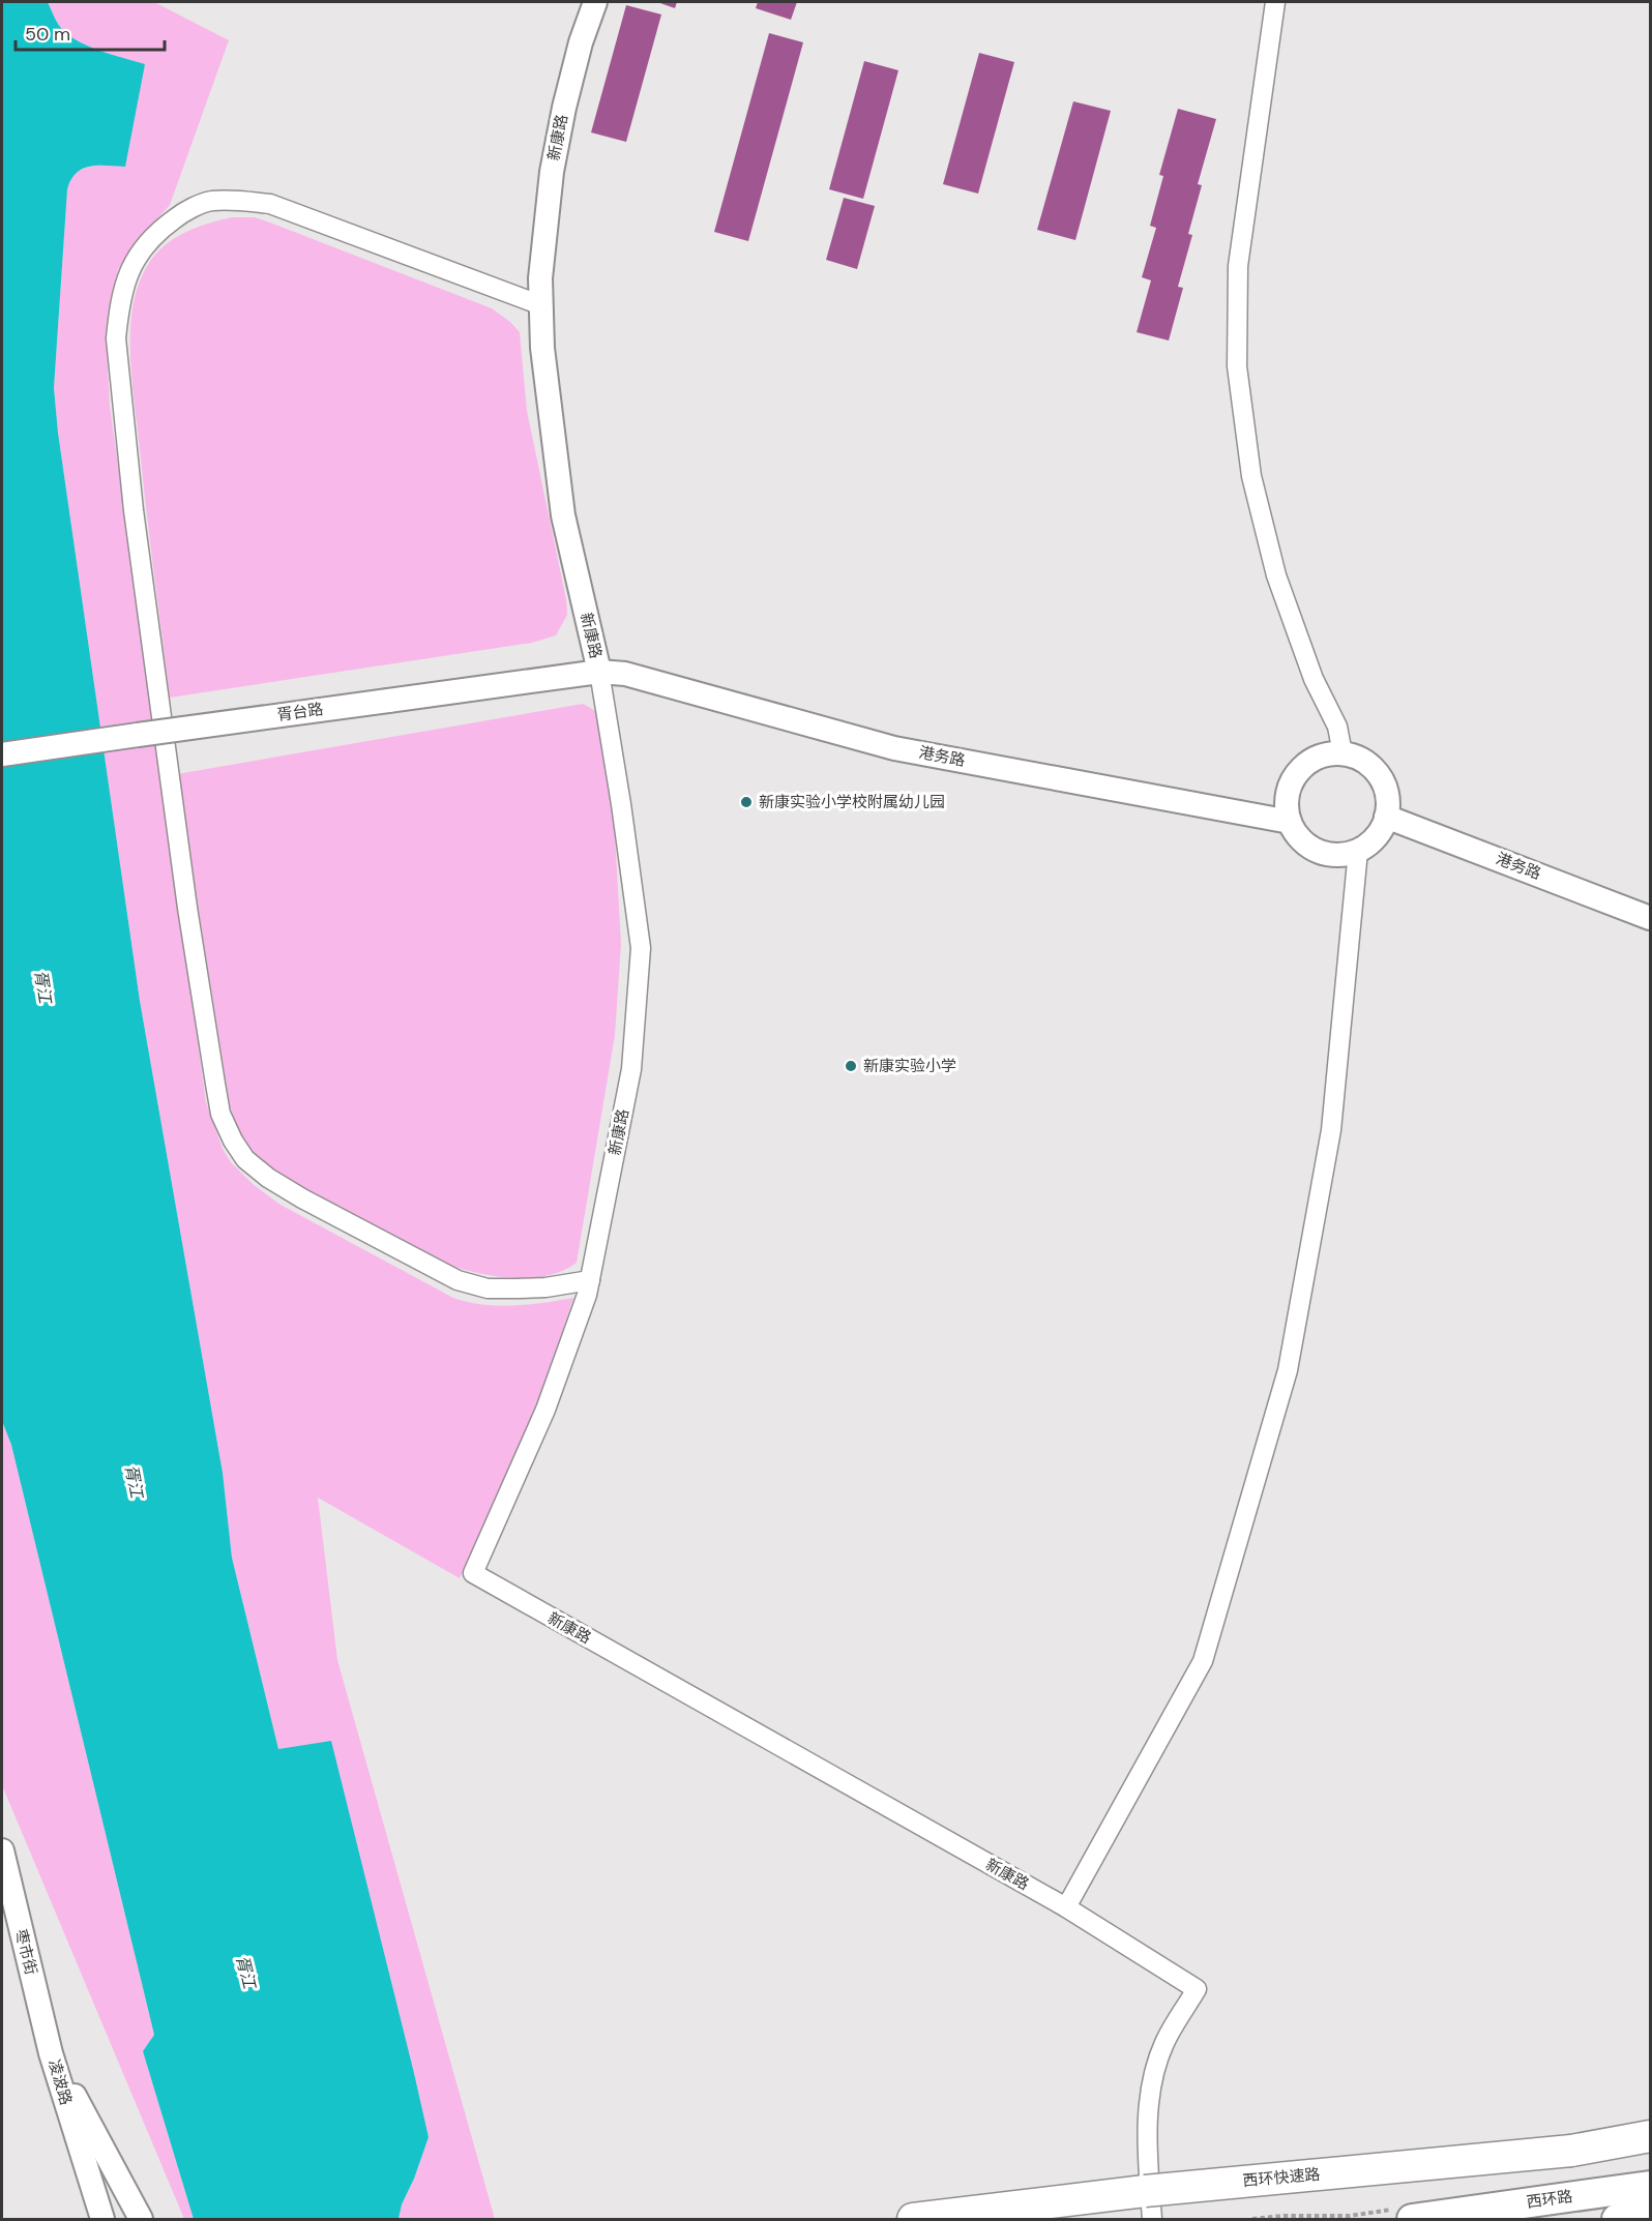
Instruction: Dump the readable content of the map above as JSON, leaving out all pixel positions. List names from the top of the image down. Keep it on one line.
{"streets":{"highway":["西环快速路"],"main road":["西环路"],"street":["新康路","胥台路","港务路","枣市街","凌波路"]},"crossings":[["新康路","胥台路"],["新康路","港务路"],["胥台路","港务路"],["枣市街","凌波路"]],"water":["胥江"],"places":["新康实验小学校附属幼儿园","新康实验小学"],"scale_bar":"50 m"}
